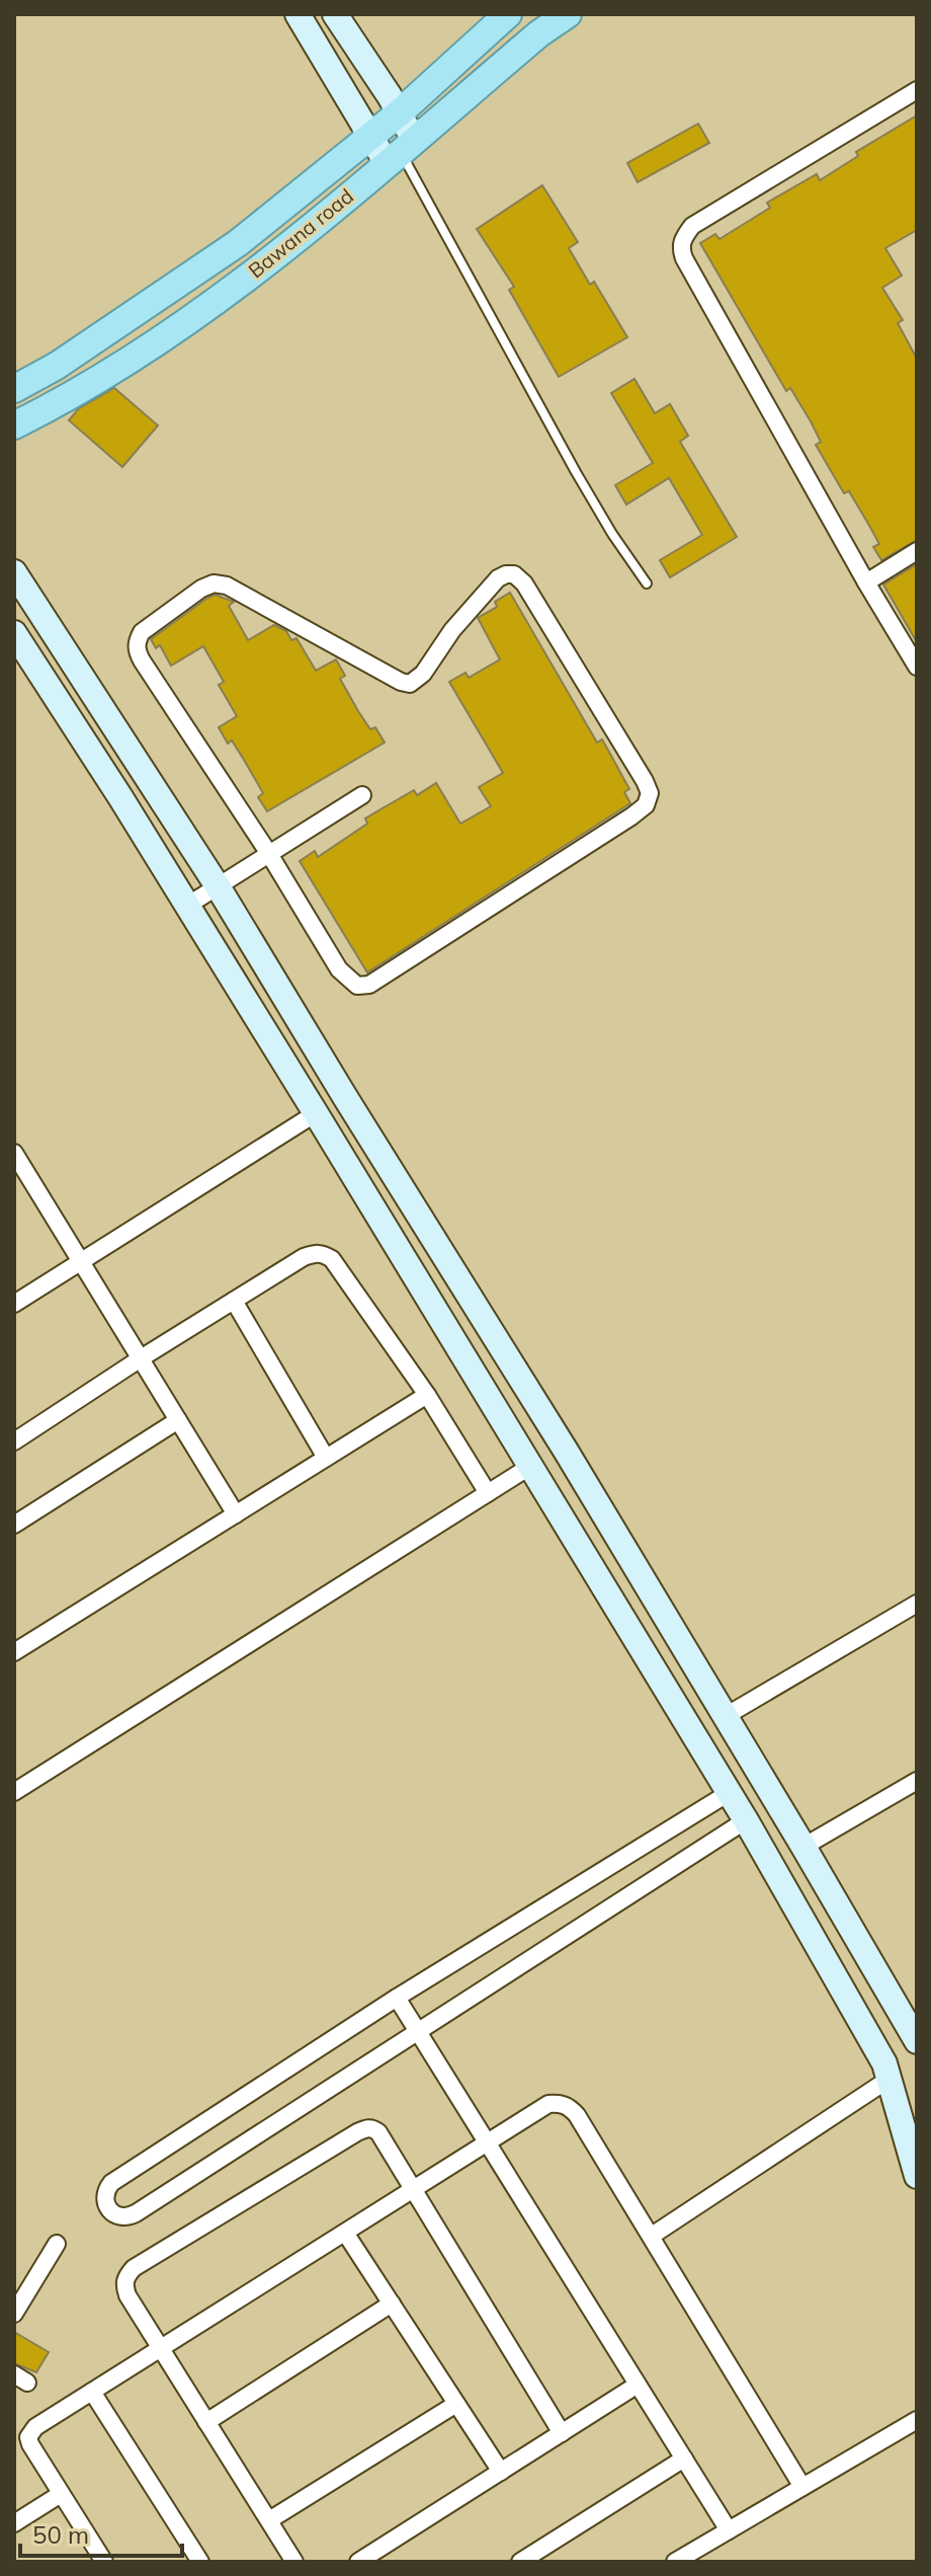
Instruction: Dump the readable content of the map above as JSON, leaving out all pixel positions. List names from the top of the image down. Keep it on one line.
{"streets":{"main road":["Bawana road"]},"scale_bar":"50 m"}
